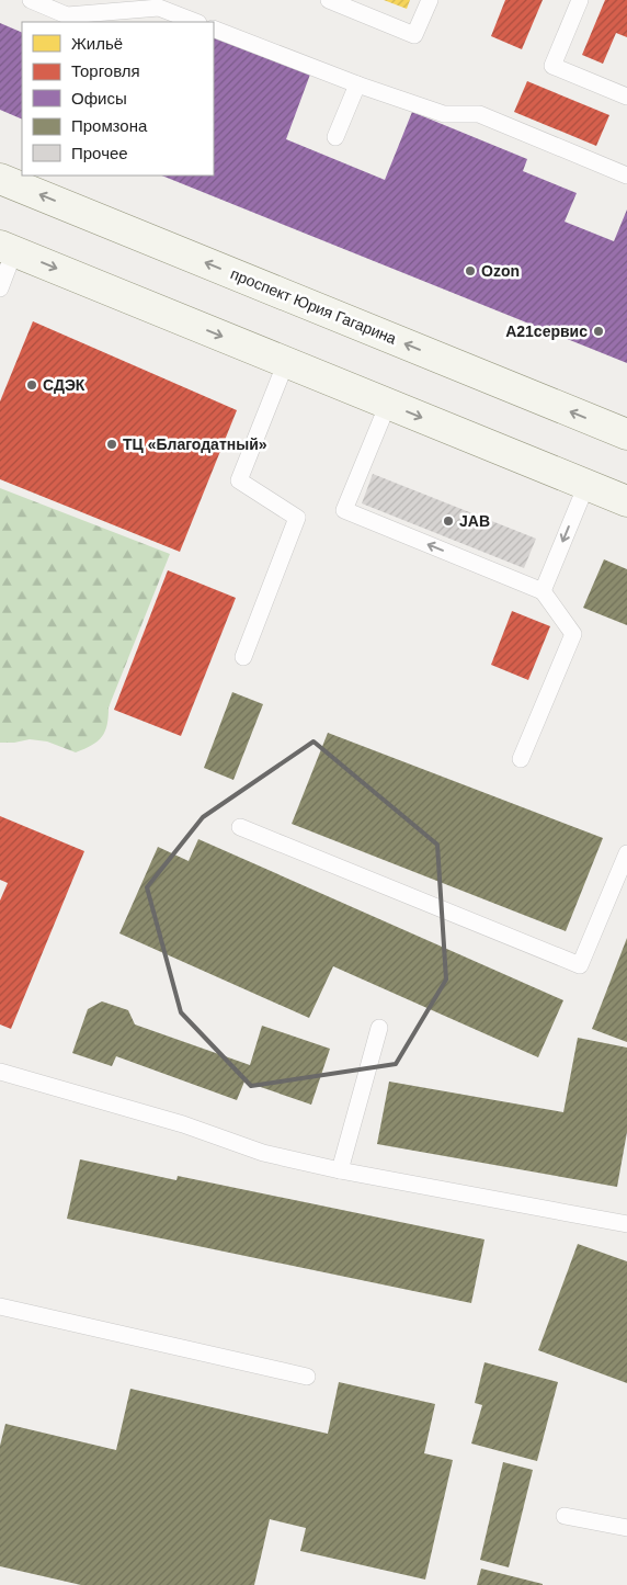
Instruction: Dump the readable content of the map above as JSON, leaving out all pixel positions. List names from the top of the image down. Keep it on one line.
{"streets":{"main road":["проспект Юрия Гагарина"]},"places":["Ozon","А21сервис","СДЭК","ТЦ «Благодатный»","JAB"],"legend":["Жильё","Торговля","Офисы","Промзона","Прочее"]}
